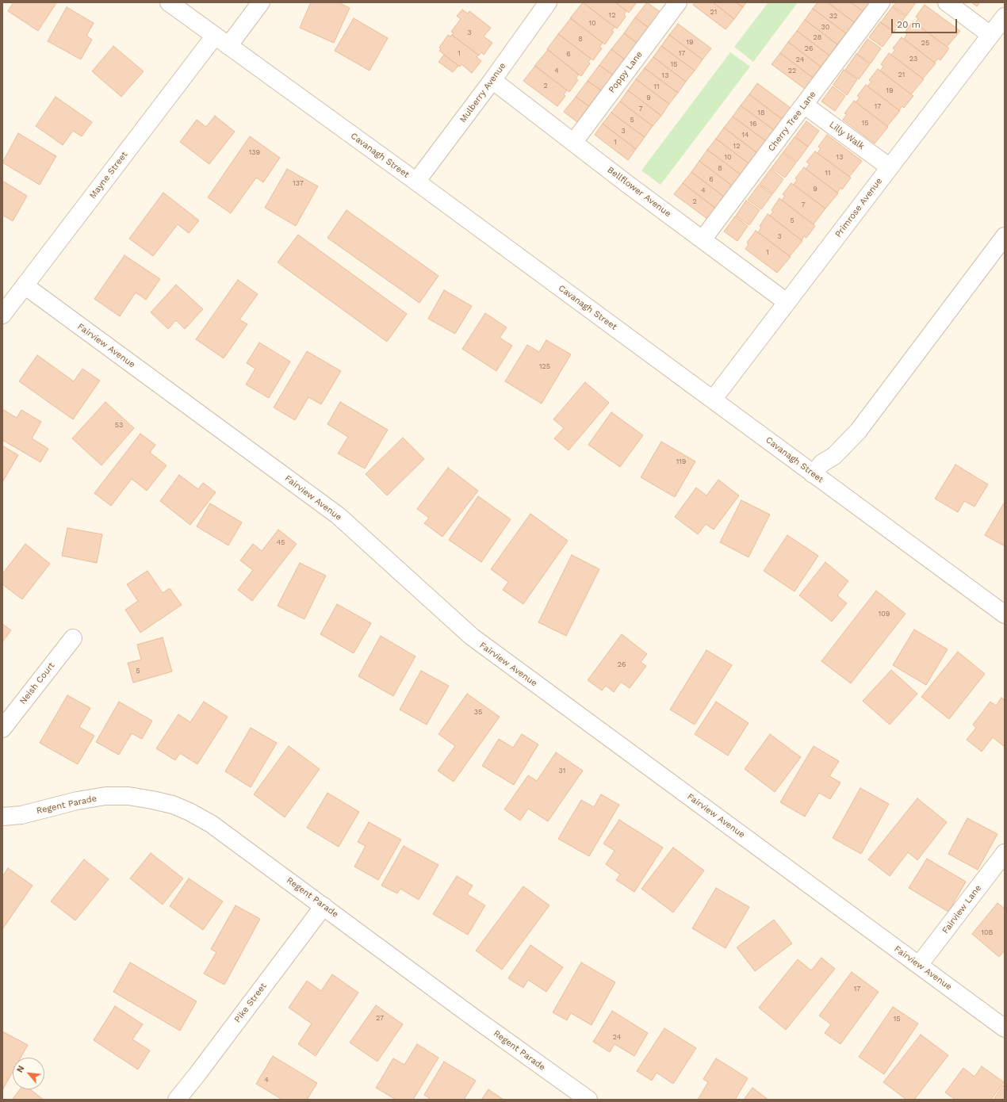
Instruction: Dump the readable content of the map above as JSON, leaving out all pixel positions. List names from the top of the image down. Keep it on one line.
{"streets":{"street":["Poppy Lane","Mulberry Avenue","Cherry Tree Lane","Lilly Walk","Cavanagh Street","Mayne Street","Bellflower Avenue","Primrose Avenue","Fairview Avenue","Neish Court","Regent Parade","Fairview Lane","Pike Street"]},"crossings":[["Poppy Lane","Bellflower Avenue"],["Mulberry Avenue","Cavanagh Street"],["Mulberry Avenue","Bellflower Avenue"],["Cherry Tree Lane","Lilly Walk"],["Cherry Tree Lane","Bellflower Avenue"],["Lilly Walk","Primrose Avenue"],["Cavanagh Street","Mayne Street"],["Cavanagh Street","Primrose Avenue"],["Mayne Street","Fairview Avenue"],["Bellflower Avenue","Primrose Avenue"],["Fairview Avenue","Fairview Lane"],["Regent Parade","Pike Street"]],"house_numbers":["21","12","32","10","30","3","28","8","19","25","26","1","17","6","23","24","15","4","22","21","13","2","11","19","9","17","7","18","5","15","16","3","14","1","12","139","10","13","8","11","6","137","9","4","2","7","5","3","1","125","53","119","45","109","26","5","35","31","10B","17","27","15","24","4"],"scale_bar":"20 m","north":"top left"}
